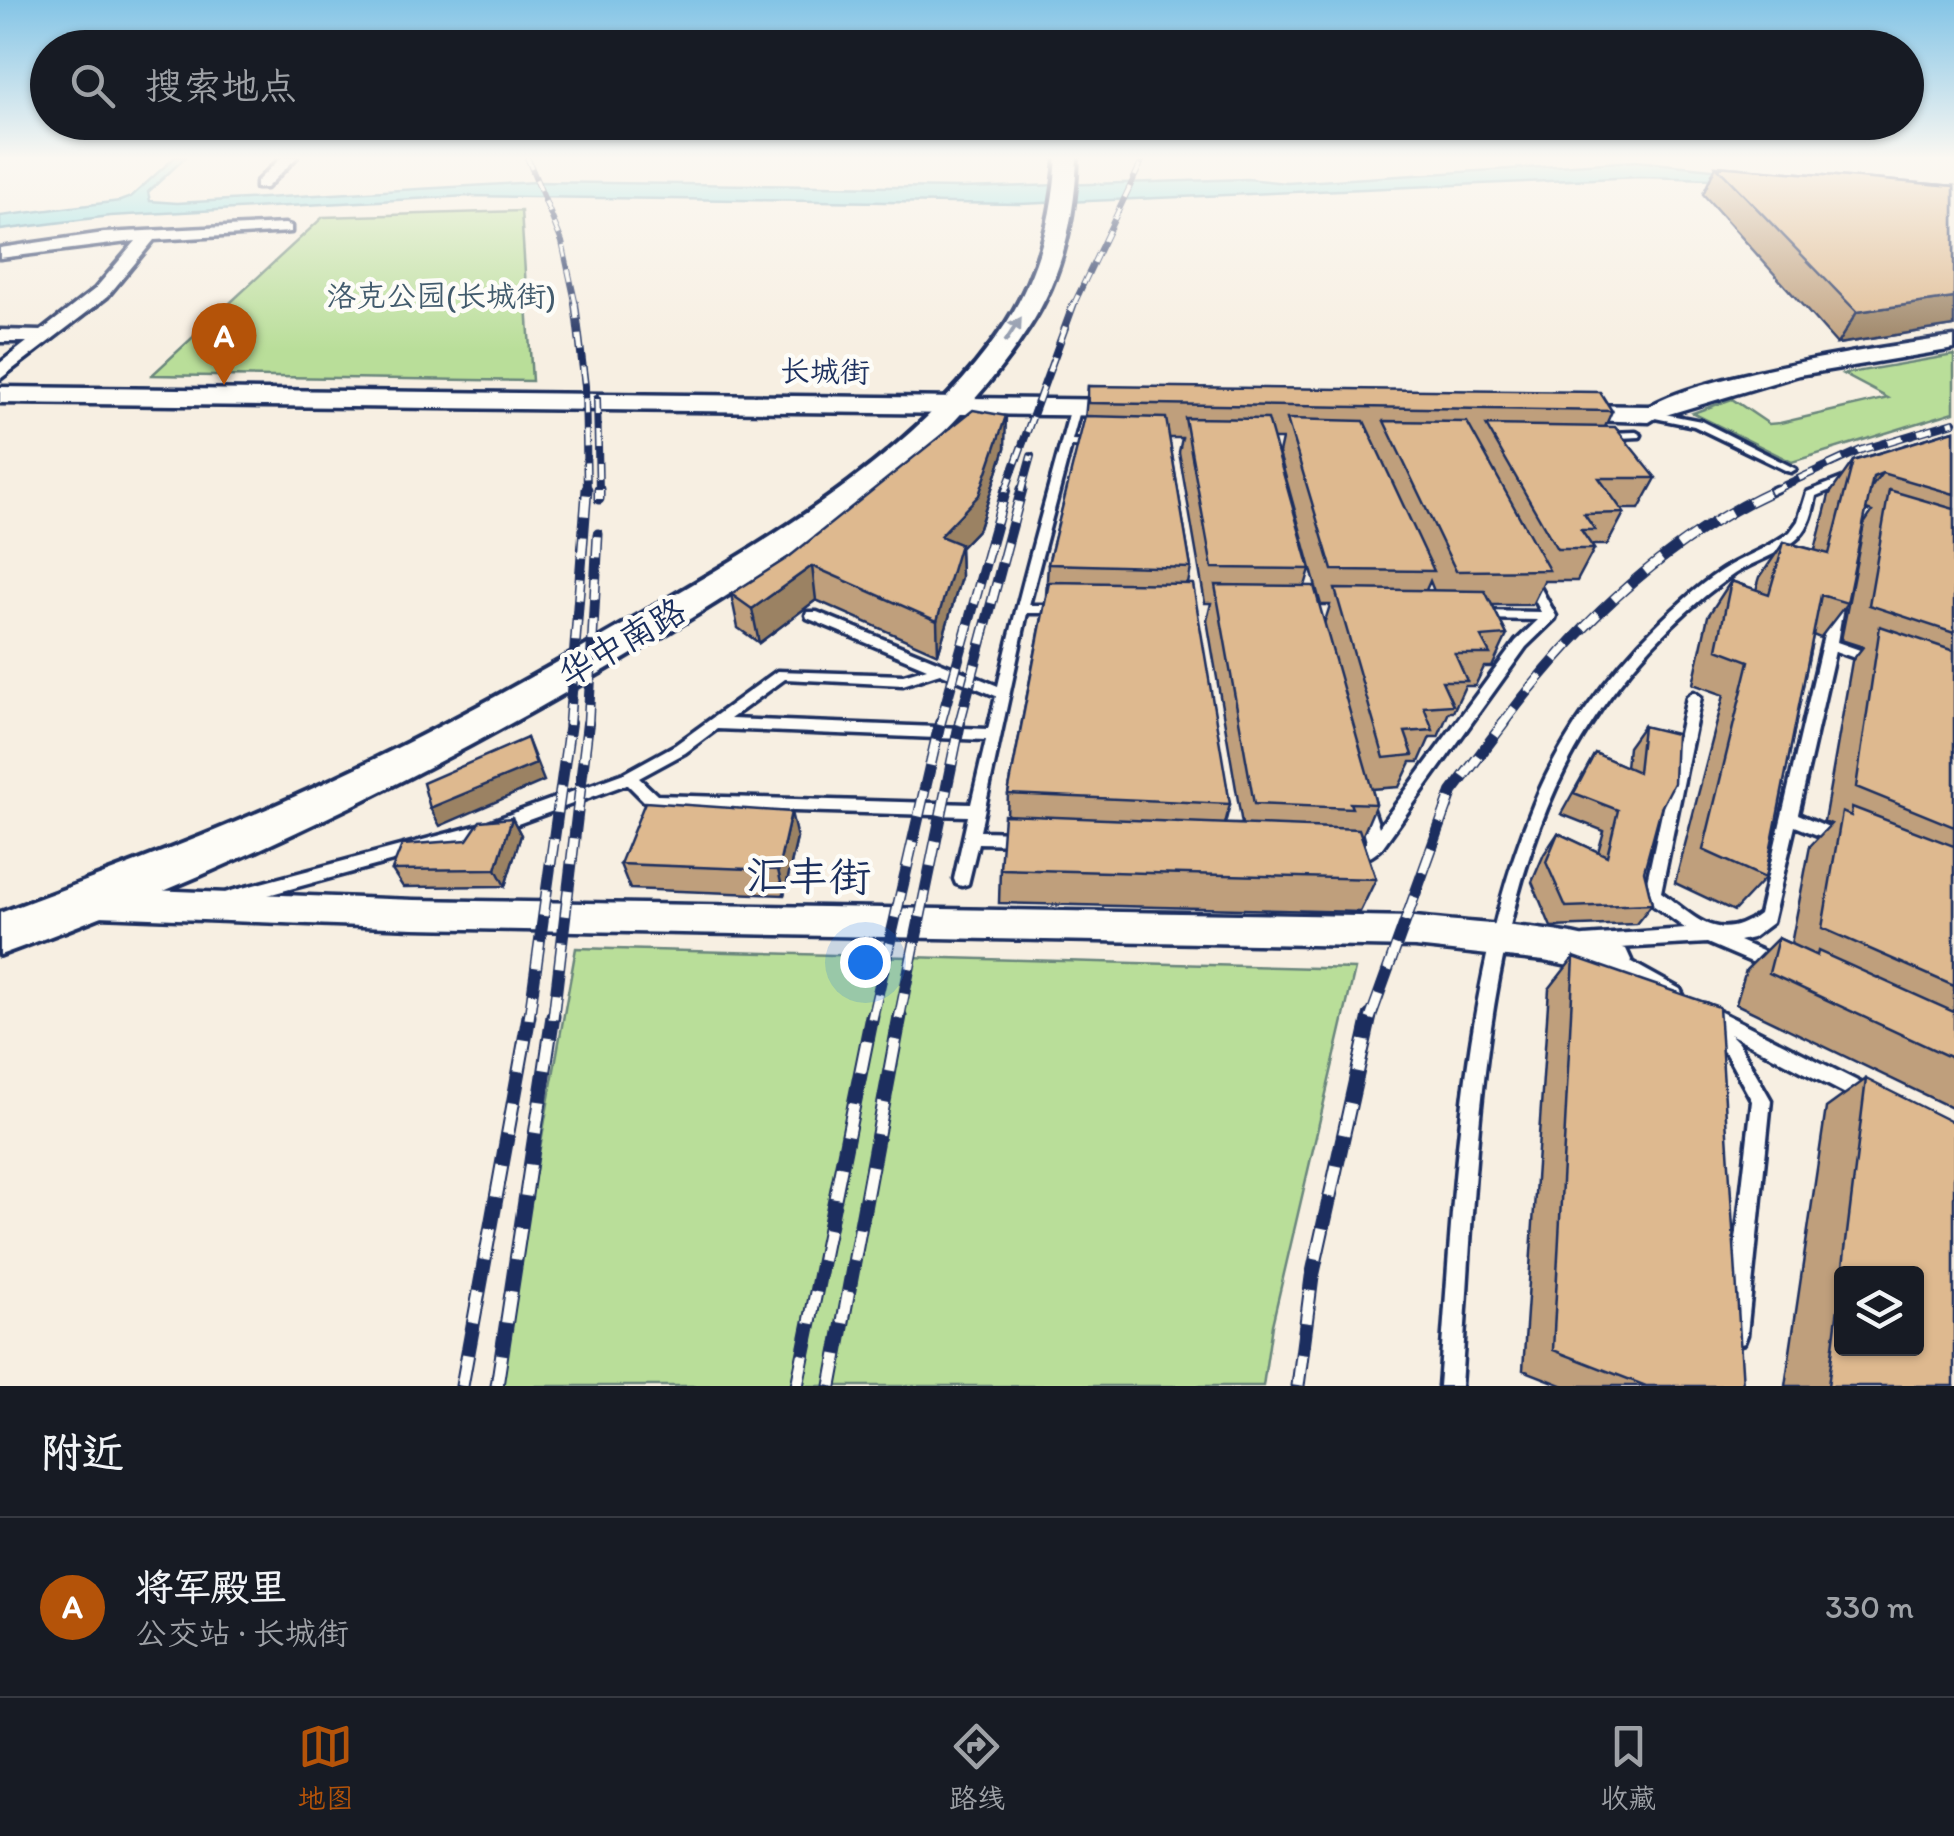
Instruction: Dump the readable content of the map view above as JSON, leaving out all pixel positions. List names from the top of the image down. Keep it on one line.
{"streets":{"main road":["华中南路"],"street":["长城街","汇丰街"]},"crossings":[["长城街","华中南路"],["华中南路","汇丰街"]],"parks":["洛克公园(长城街)"],"page":{"search":"搜索地点","pins":"A","heading":"附近","list":[{"mark":"A","name":"将军殿里","note":"公交站 · 长城街","value":"330 m"}],"nav":["地图","路线","收藏"]}}
